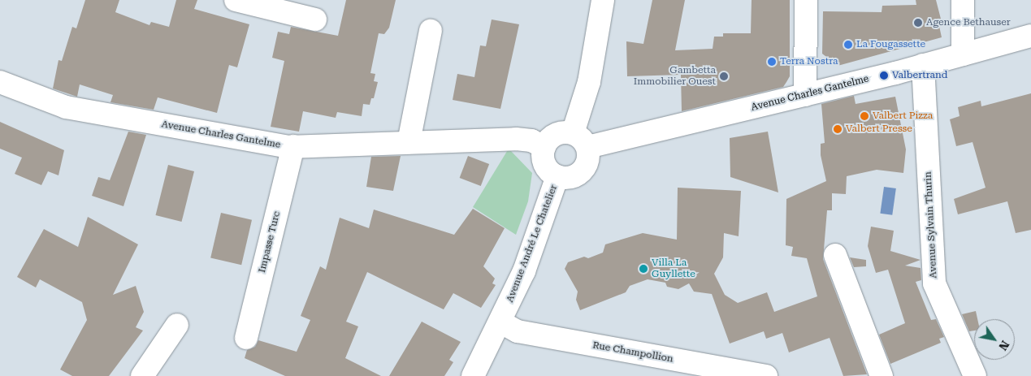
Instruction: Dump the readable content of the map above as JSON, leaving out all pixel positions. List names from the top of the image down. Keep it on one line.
{"streets":{"street":["Avenue Charles Gantelme","Avenue Sylvain Thurin","Impasse Turc","Avenue André Le Chatelier","Rue Champollion"]},"crossings":[["Avenue Charles Gantelme","Avenue Sylvain Thurin"],["Avenue Charles Gantelme","Impasse Turc"],["Avenue Charles Gantelme","Avenue André Le Chatelier"],["Avenue André Le Chatelier","Rue Champollion"]],"places":["Agence Bethauser","La Fougassette","Terra Nostra","Valbertrand","Gambetta Immobilier Ouest","Valbert Pizza","Valbert Presse","Villa La Guyllette"],"north":"bottom right"}
